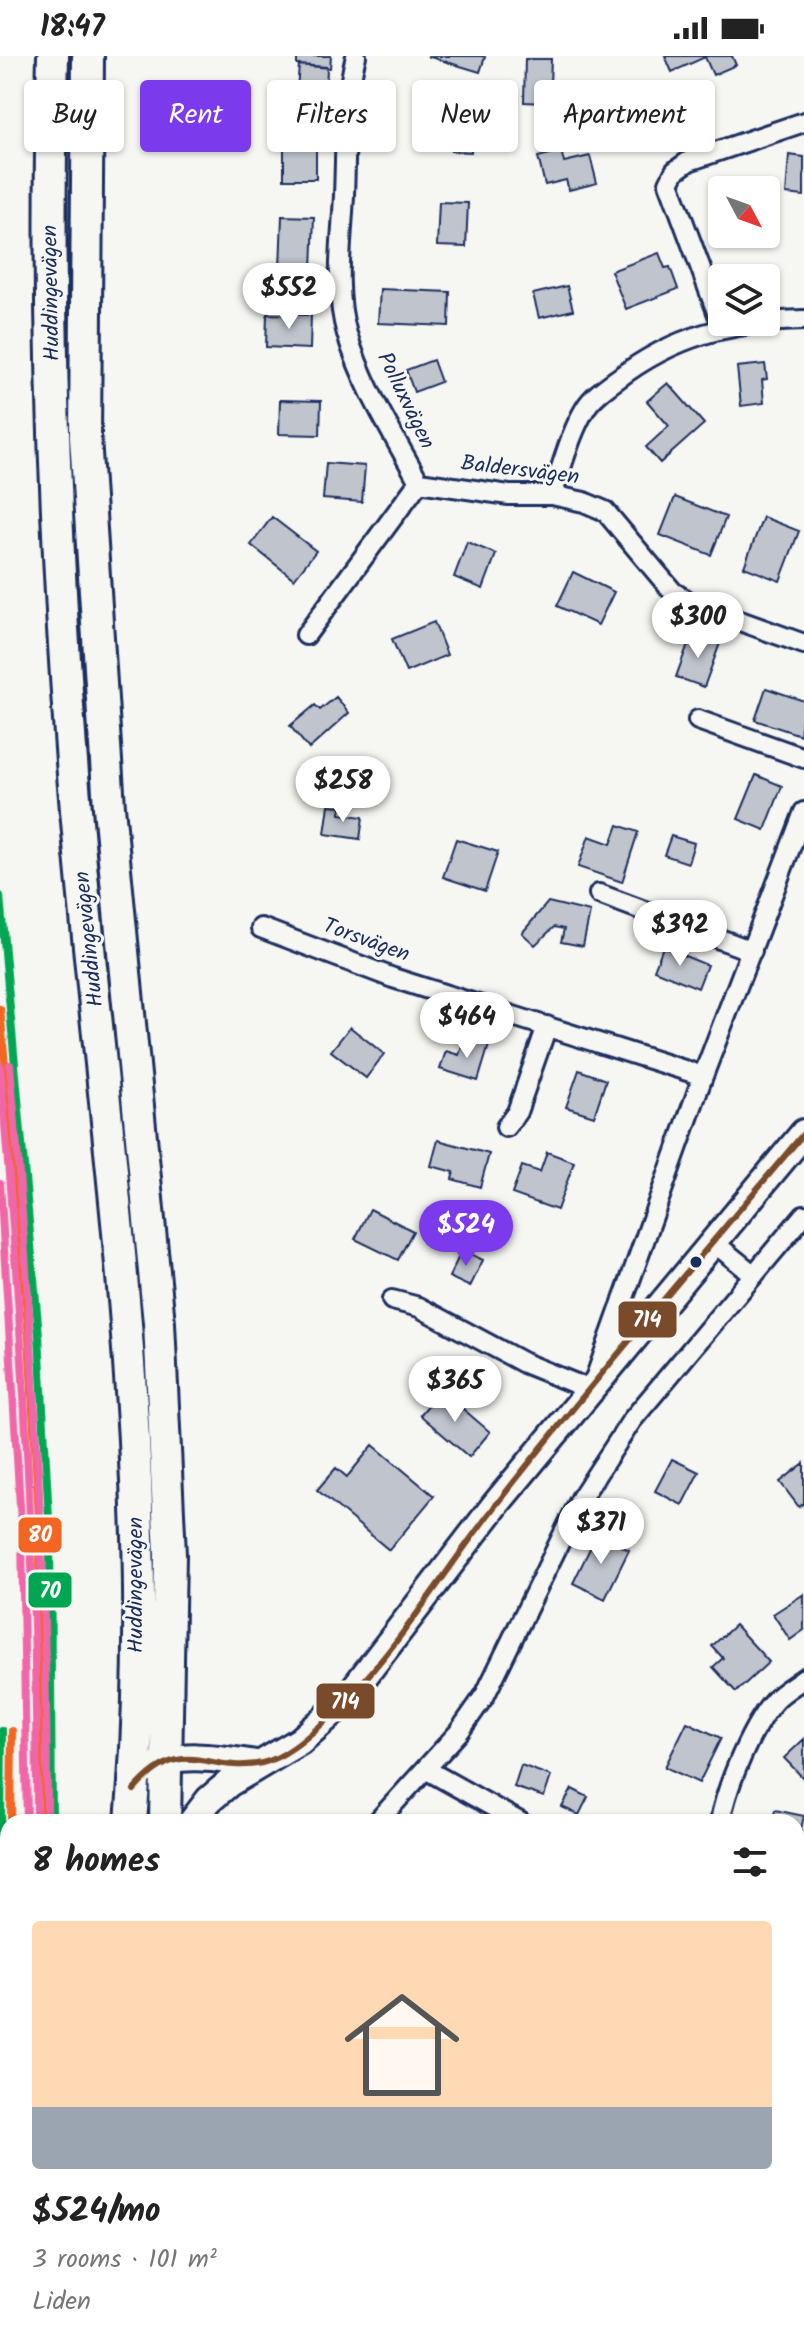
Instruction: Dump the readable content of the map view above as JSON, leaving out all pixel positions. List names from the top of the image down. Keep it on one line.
{"streets":{"main road":["Huddingevägen"],"street":["Polluxvägen","Baldersvägen","Torsvägen"]},"crossings":[["Polluxvägen","Baldersvägen"]],"lines":["transit line 70","transit line 80","transit line 714"],"north":"bottom right","page":{"status":"18:47","chip":["Buy","Rent","Filters","New","Apartment"],"price":["$552","$300","$258","$392","$464","$524","$365","$371"],"heading":"8 homes","list":[{"name":"$524/mo","note":"3 rooms · 101 m² · Liden"}]}}
